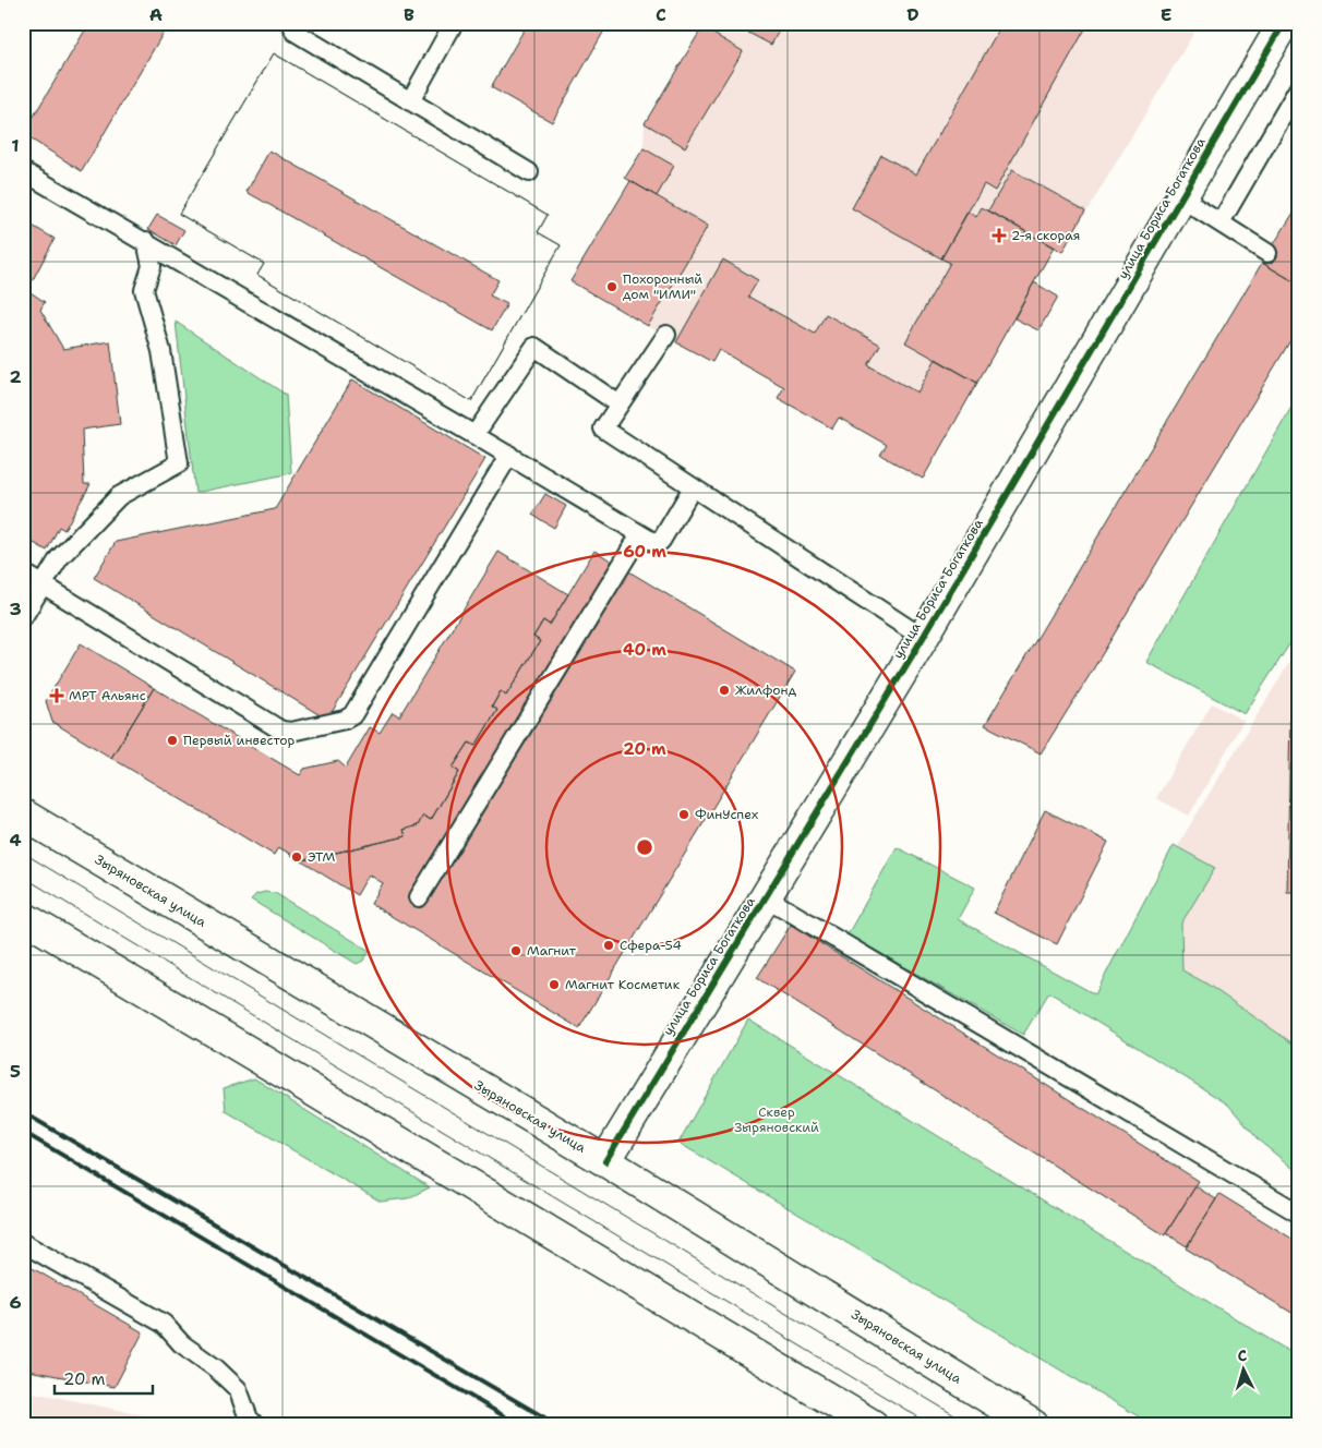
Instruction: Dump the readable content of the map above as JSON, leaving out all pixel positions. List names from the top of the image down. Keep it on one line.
{"streets":{"main road":["улица Бориса Богаткова","Зыряновская улица"]},"crossings":[["улица Бориса Богаткова","Зыряновская улица"]],"parks":["Cквер Зыряновский"],"places":{"health":["2-я скорая","МРТ Альянс"],"other":["Похоронный дом \"ИМИ\"","Жилфонд","Первый инвестор","ФинУспех","ЭТМ","Сфера-54","Магнит","Магнит Косметик"]},"scale_bar":"20 m","north":"top","grid":{"columns":["A","B","C","D","E"],"rows":["1","2","3","4","5","6"]},"rings":["60 m","40 m","20 m"]}
